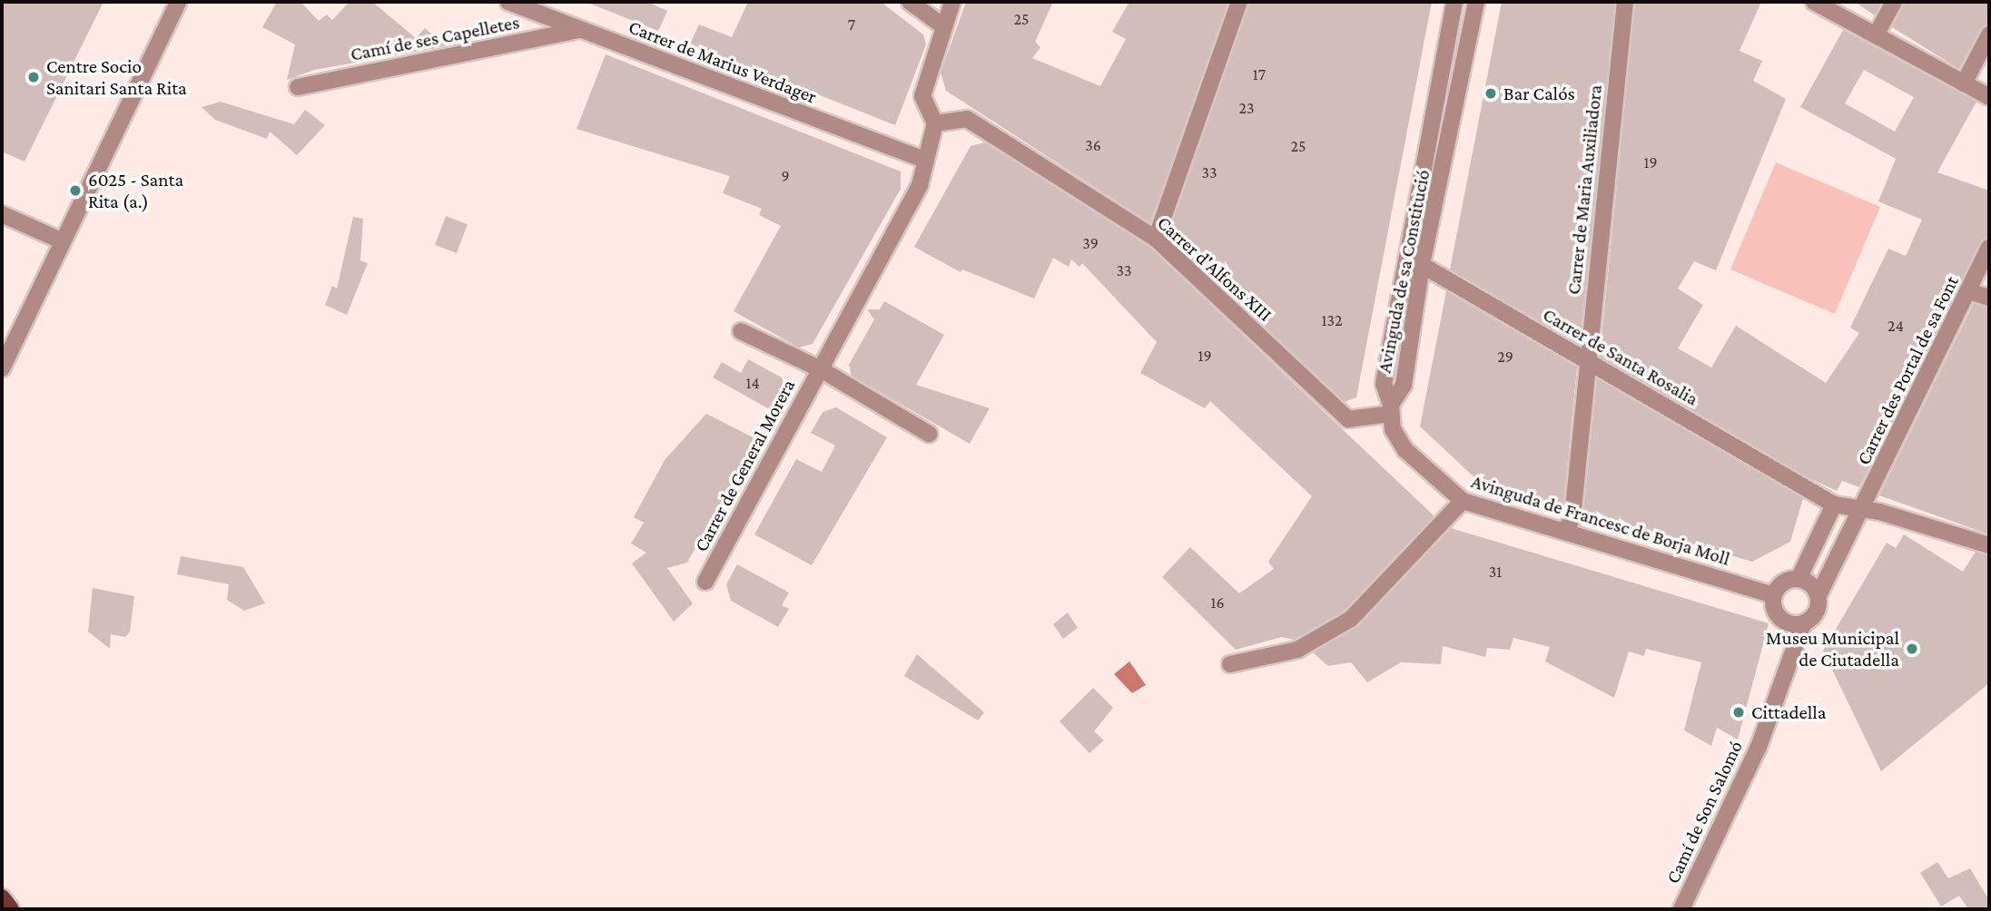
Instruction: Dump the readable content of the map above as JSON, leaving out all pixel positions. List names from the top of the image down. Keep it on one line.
{"streets":{"street":["Camí de ses Capelletes","Carrer de Marius Verdager","Carrer de Maria Auxiliadora","Carrer d'Alfons XIII","Avinguda de sa Constitució","Carrer de Santa Rosalia","Carrer des Portal de sa Font","Carrer de General Morera","Avinguda de Francesc de Borja Moll","Camí de Son Salomó"]},"crossings":[["Camí de ses Capelletes","Carrer de Marius Verdager"],["Carrer de Marius Verdager","Carrer de General Morera"],["Carrer de Maria Auxiliadora","Carrer de Santa Rosalia"],["Carrer de Maria Auxiliadora","Avinguda de Francesc de Borja Moll"],["Carrer d'Alfons XIII","Avinguda de sa Constitució"],["Carrer d'Alfons XIII","Carrer de General Morera"],["Carrer d'Alfons XIII","Avinguda de Francesc de Borja Moll"],["Avinguda de sa Constitució","Carrer de Santa Rosalia"],["Avinguda de sa Constitució","Avinguda de Francesc de Borja Moll"],["Carrer de Santa Rosalia","Carrer des Portal de sa Font"],["Carrer des Portal de sa Font","Avinguda de Francesc de Borja Moll"],["Carrer des Portal de sa Font","Camí de Son Salomó"],["Avinguda de Francesc de Borja Moll","Camí de Son Salomó"]],"places":["Centre Socio Sanitari Santa Rita","Bar Calós","6025 - Santa Rita (a.)","Museu Municipal de Ciutadella","Cittadella"],"house_numbers":["25","7","17","23","36","25","19","33","9","39","33","132","24","19","29","14","31","16"]}
